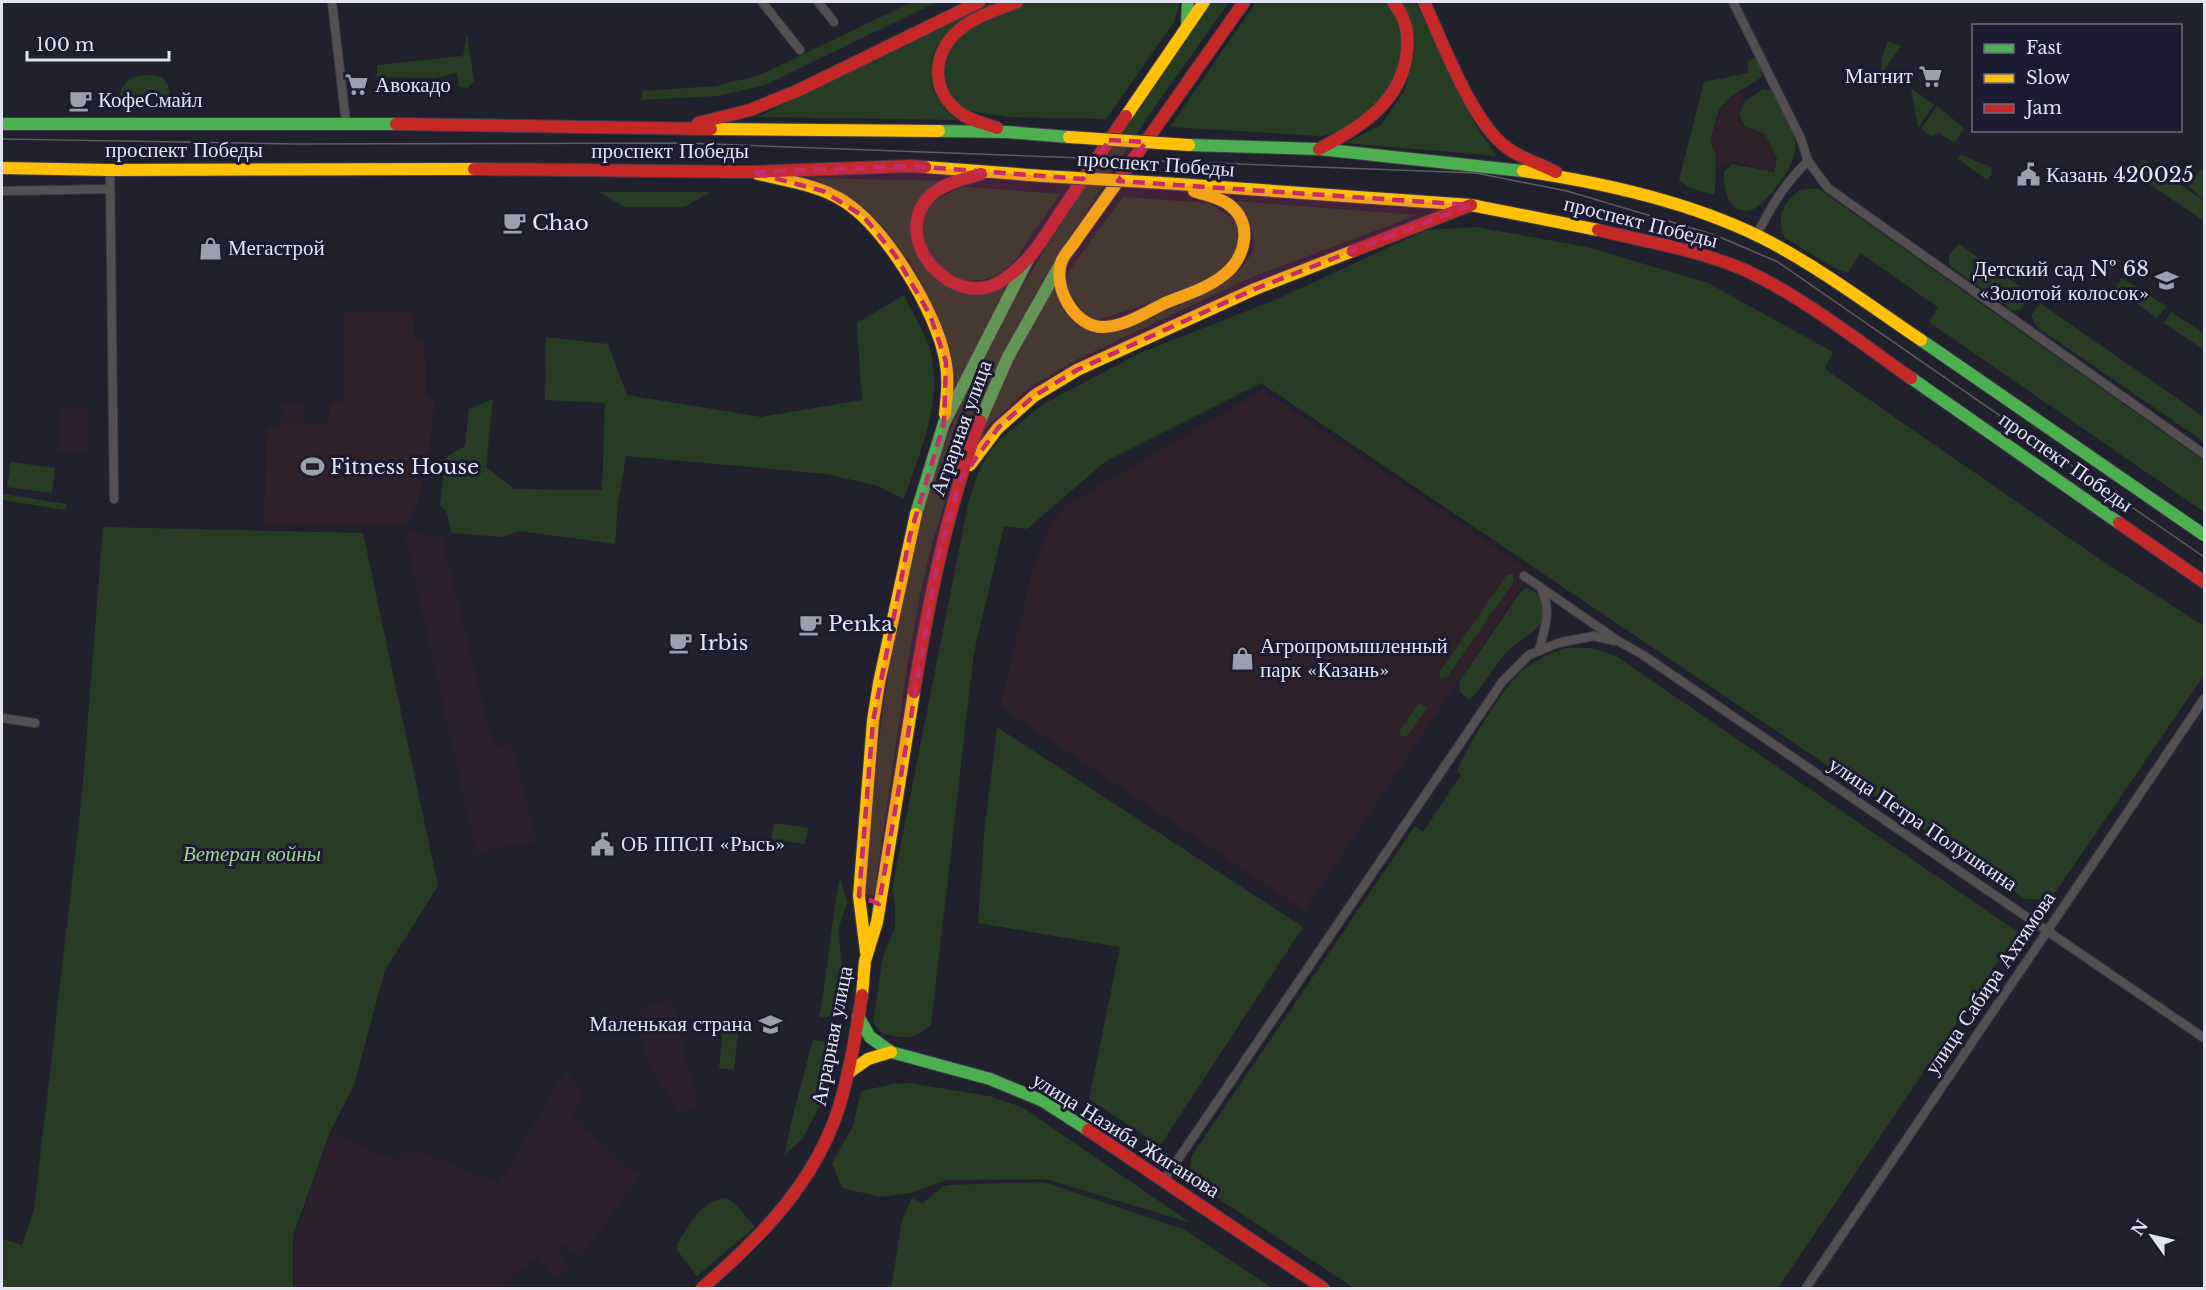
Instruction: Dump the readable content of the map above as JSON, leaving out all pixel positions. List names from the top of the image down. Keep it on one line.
{"streets":{"main road":["проспект Победы","Аграрная улица","улица Назиба Жиганова"],"street":["улица Петра Полушкина","улица Сабира Ахтямова"]},"crossings":[["Аграрная улица","улица Назиба Жиганова"],["улица Петра Полушкина","улица Сабира Ахтямова"]],"parks":["Ветеран войны"],"places":{"supermarket":["Магнит","Авокадо"],"cafe":["КофеСмайл","Chao","Penka","Irbis"],"public building":["Казань 420025","ОБ ППСП «Рысь»"],"shop":["Мегастрой","Агропромышленный парк «Казань»"],"school or university":["Детский сад № 68 «Золотой колосок»","Маленькая страна"],"sports":["Fitness House"]},"legend":["Fast","Slow","Jam"],"scale_bar":"100 m","north":"top left"}
